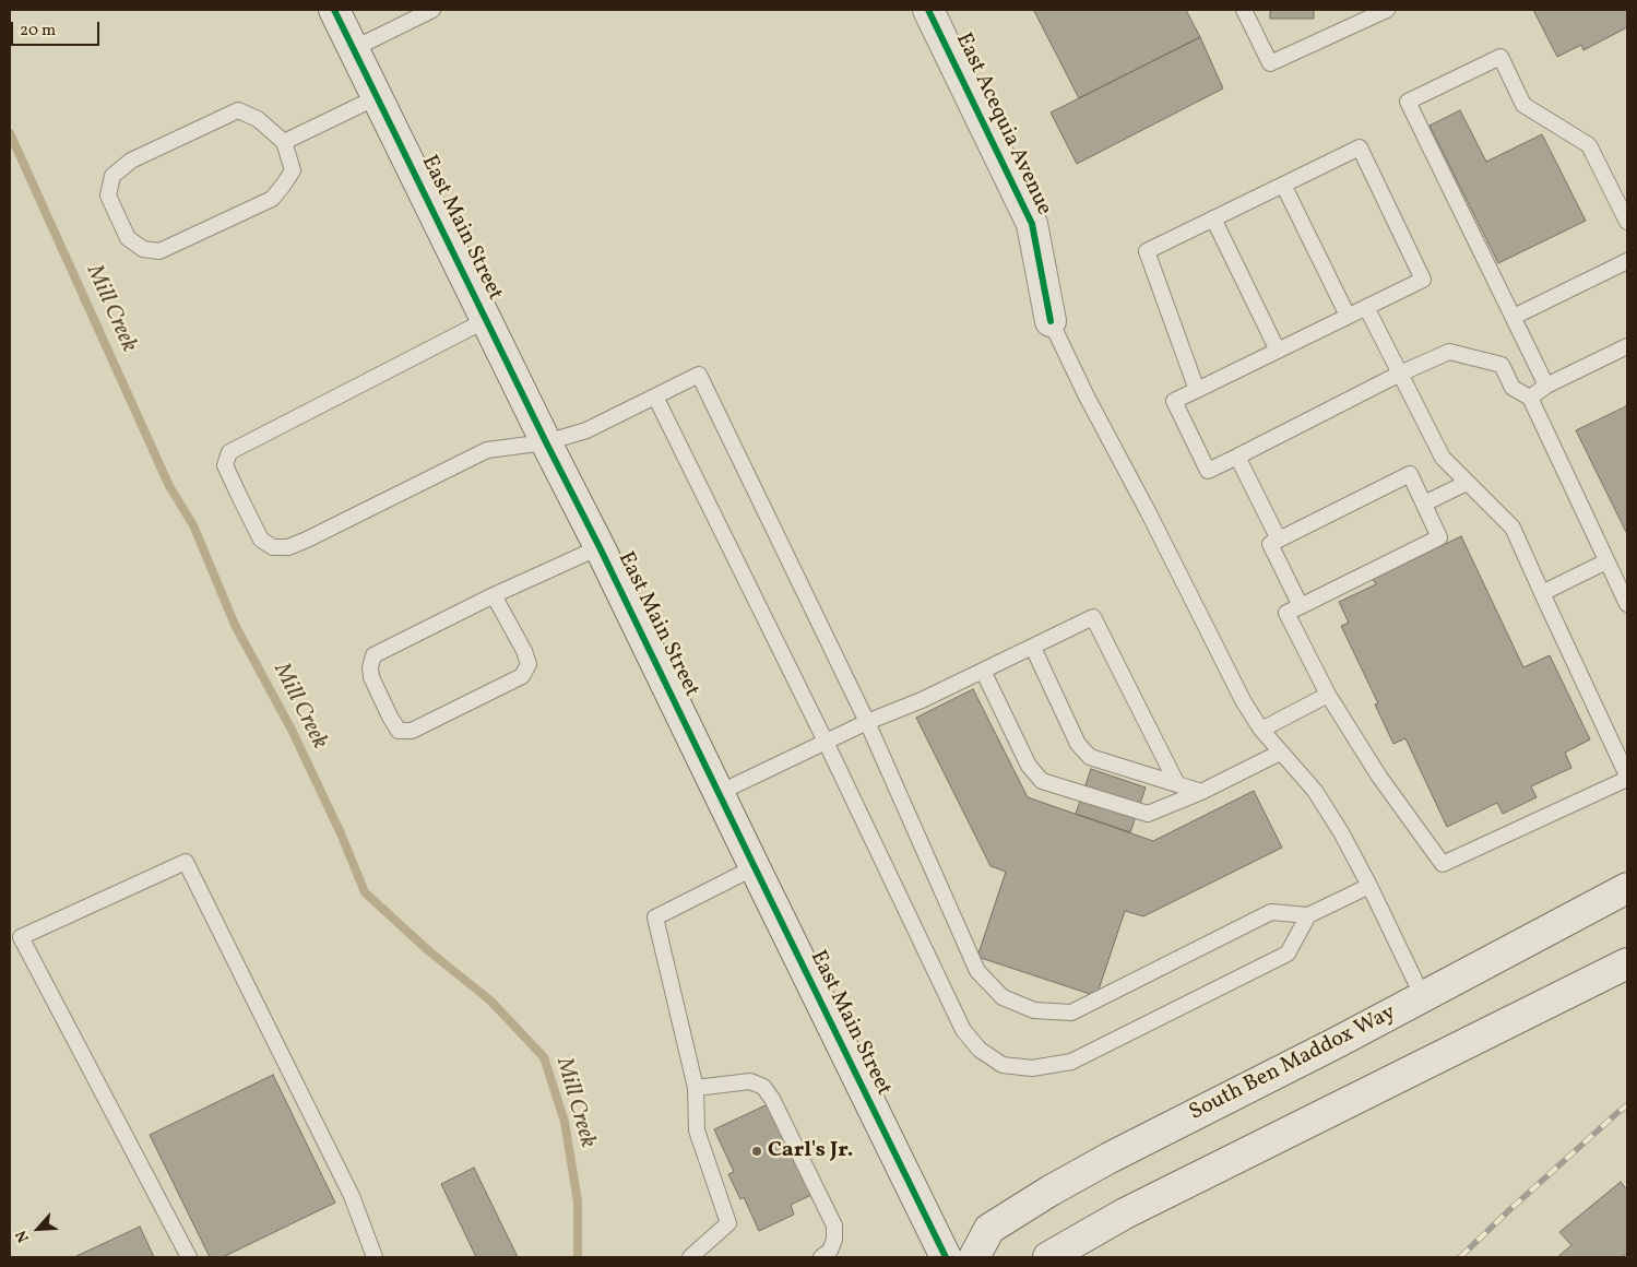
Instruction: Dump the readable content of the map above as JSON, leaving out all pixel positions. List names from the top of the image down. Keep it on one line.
{"streets":{"street":["East Acequia Avenue","East Main Street","South Ben Maddox Way"]},"water":["Mill Creek"],"places":["Carl's Jr."],"scale_bar":"20 m","north":"bottom left"}
